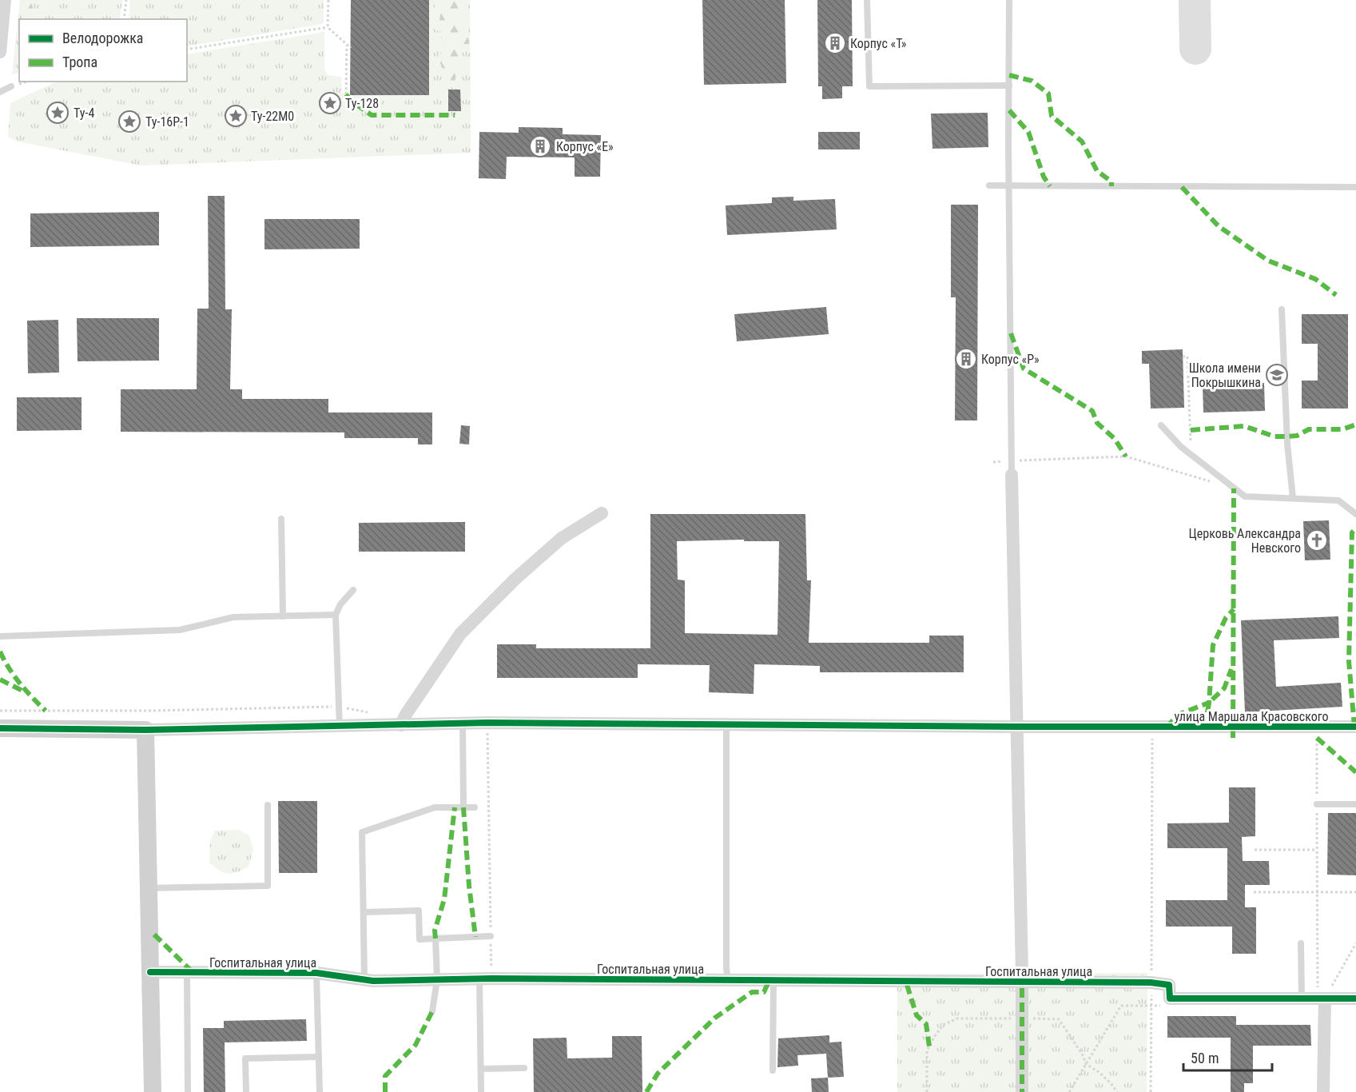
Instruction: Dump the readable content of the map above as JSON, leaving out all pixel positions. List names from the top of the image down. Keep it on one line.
{"streets":{"street":["улица Маршала Красовского","Госпитальная улица"]},"places":{"building":["Корпус «Т»","Корпус «Е»","Корпус «Р»"],"place":["Ту-128","Ту-4","Ту-22М0","Ту-16Р-1"],"school or university":["Школа имени Покрышкина"],"church":["Церковь Александра Невского"]},"legend":["Велодорожка","Тропа"],"scale_bar":"50 m"}
